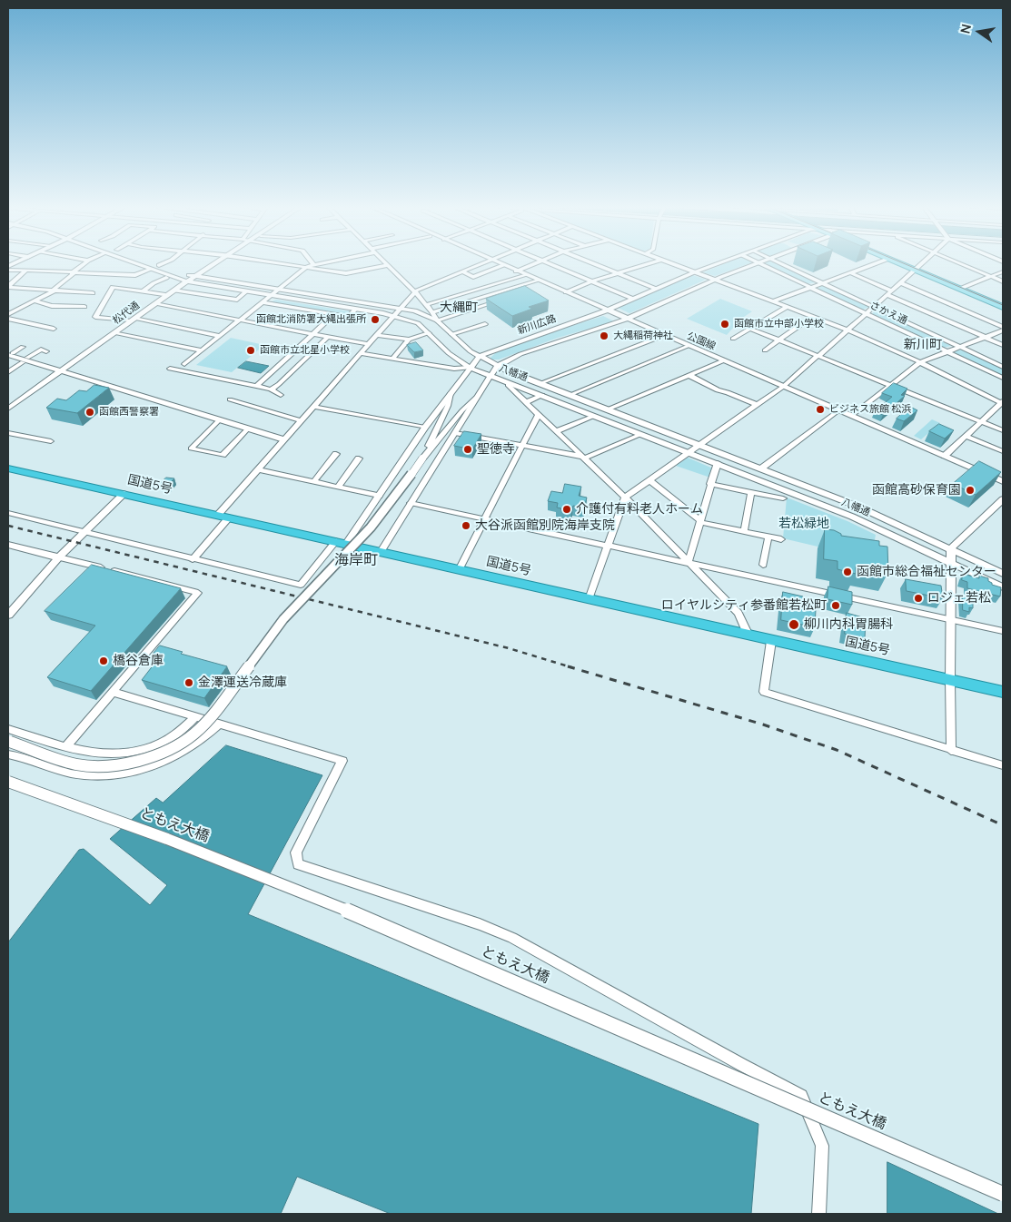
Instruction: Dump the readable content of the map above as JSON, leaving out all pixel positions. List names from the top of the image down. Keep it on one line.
{"streets":{"highway":["国道5号"],"street":["松代通","さかえ通","新川広路","公園線","八幡通","ともえ大橋"]},"crossings":[["松代通","八幡通"],["新川広路","公園線"],["新川広路","八幡通"],["新川広路","国道5号"]],"districts":["大縄町","新川町","海岸町"],"parks":["若松緑地"],"places":["函館北消防署大縄出張所","函館市立中部小学校","大縄稲荷神社","函館市立北星小学校","ビジネス旅館 松浜","函館西警察署","聖徳寺","函館高砂保育園","介護付有料老人ホーム","大谷派函館別院海岸支院","函館市総合福祉センター","ロジェ若松","ロイヤルシティ参番館若松町","柳川内科胃腸科","橋谷倉庫","金澤運送冷蔵庫"],"north":"left"}
